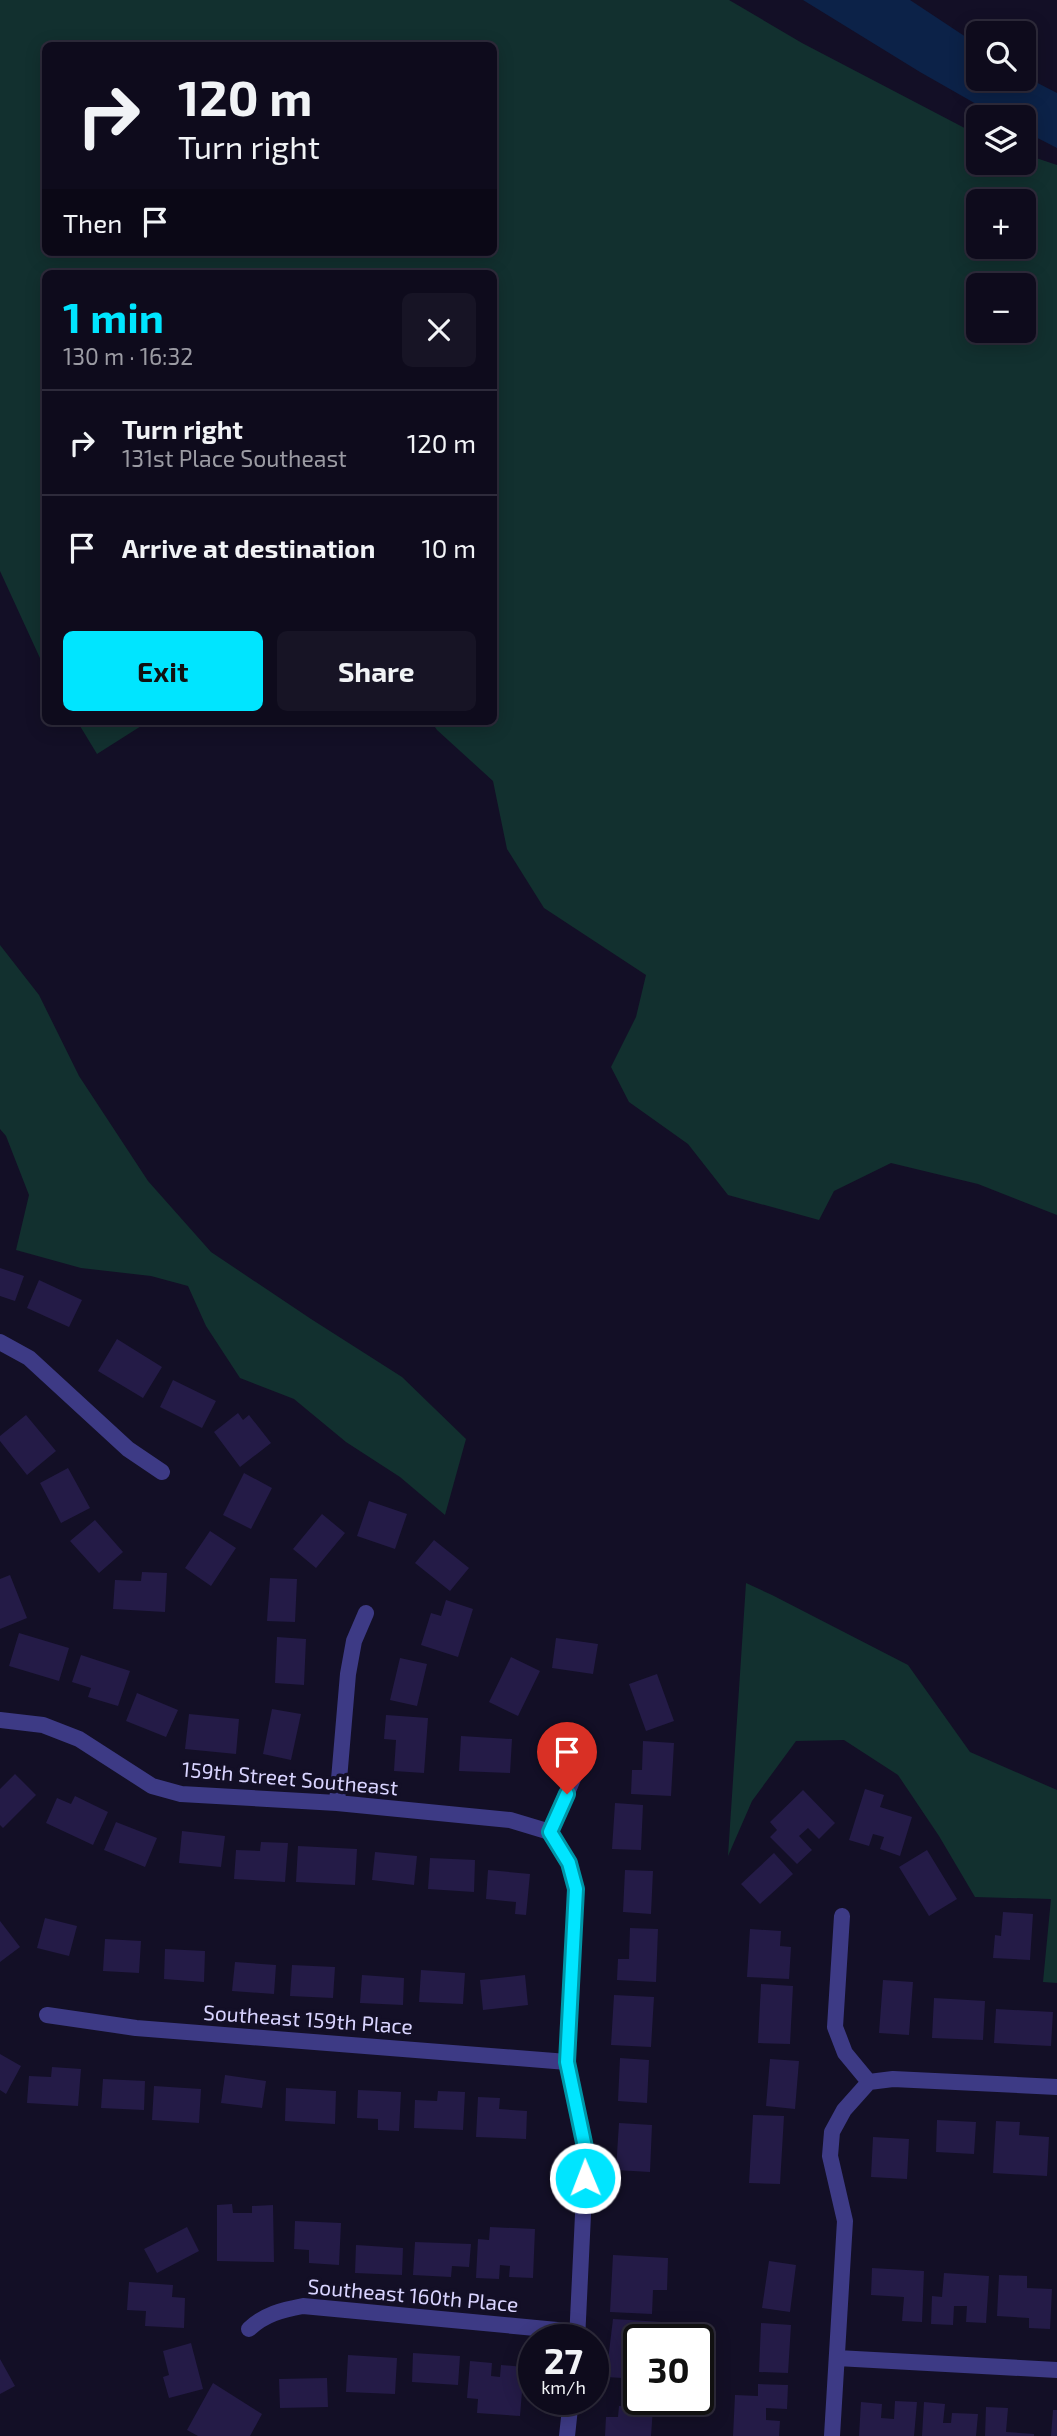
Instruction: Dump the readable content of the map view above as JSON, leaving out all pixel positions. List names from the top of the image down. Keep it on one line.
{"streets":{"street":["159th Street Southeast","Southeast 159th Place","Southeast 160th Place"]},"page":{"map_buttons":["+","−"],"turn":["120 m","Turn right"],"then":"Then","heading":["1 min","130 m · 16:32"],"list":[{"name":"Turn right","note":"131st Place Southeast","value":"120 m"},{"name":"Arrive at destination","value":"10 m"}],"buttons":["Exit","Share"],"speed":"27 km/h","limit":"30"}}
